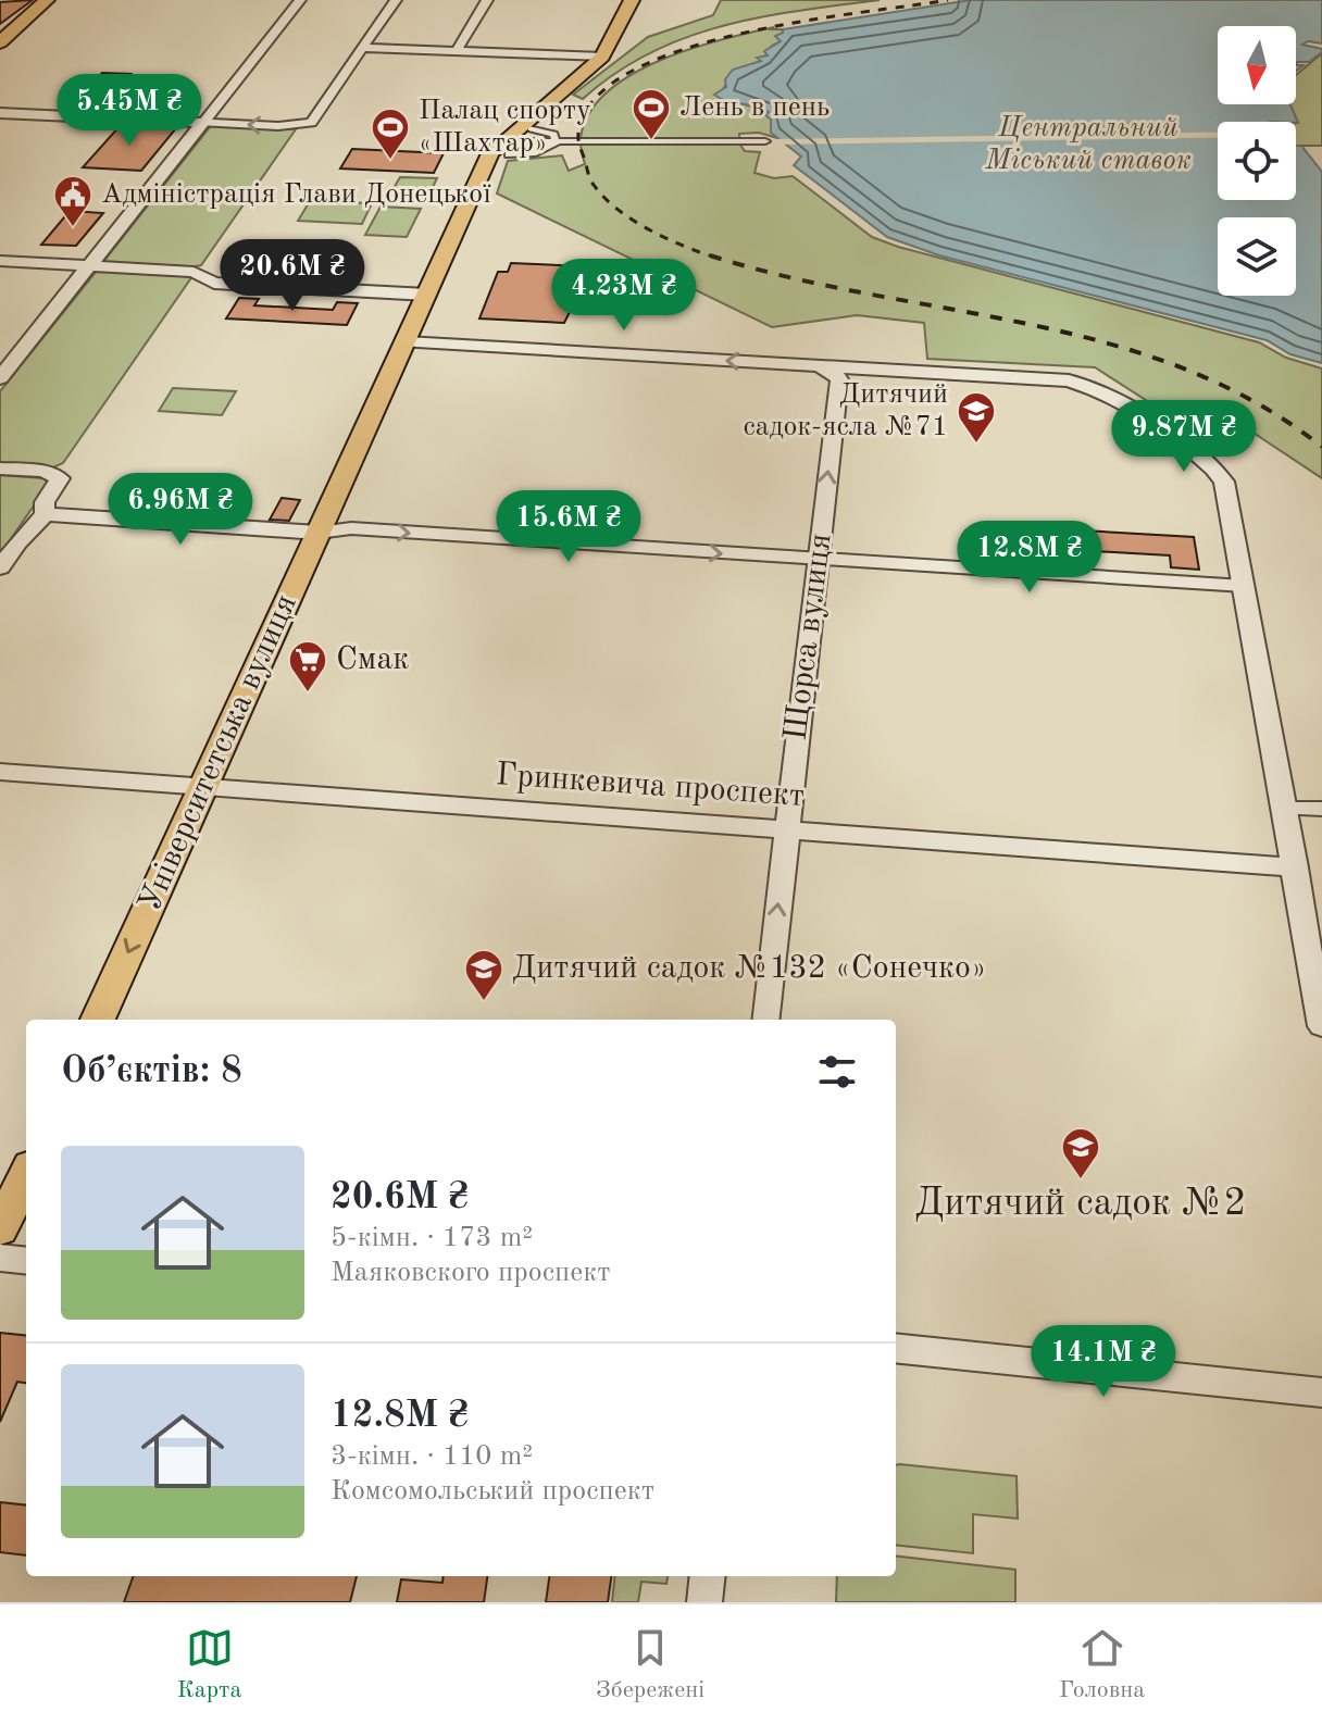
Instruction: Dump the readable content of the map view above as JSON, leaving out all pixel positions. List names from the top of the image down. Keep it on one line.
{"streets":{"main road":["Університетська вулиця"],"street":["Щорса вулиця","Гринкевича проспект"]},"crossings":[["Щорса вулиця","Гринкевича проспект"],["Університетська вулиця","Гринкевича проспект"]],"one_way":["Щорса вулиця"],"water":["Центральний Міський ставок"],"places":{"sports":["Лень в пень","Палац спорту «Шахтар»"],"public building":["Адміністрація Глави Донецької"],"school or university":["Дитячий садок-ясла №71","Дитячий садок №132 «Сонечко»","Дитячий садок №2"],"supermarket":["Смак"]},"north":"bottom","page":{"price":["5.45M ₴","20.6M ₴","4.23M ₴","9.87M ₴","6.96M ₴","15.6M ₴","12.8M ₴","14.1M ₴"],"heading":"Об’єктів: 8","list":[{"name":"20.6M ₴","note":"5-кімн. · 173 m² · Маяковского проспект"},{"name":"12.8M ₴","note":"3-кімн. · 110 m² · Комсомольський проспект"}],"tabs":["Карта","Збережені","Головна"]}}
